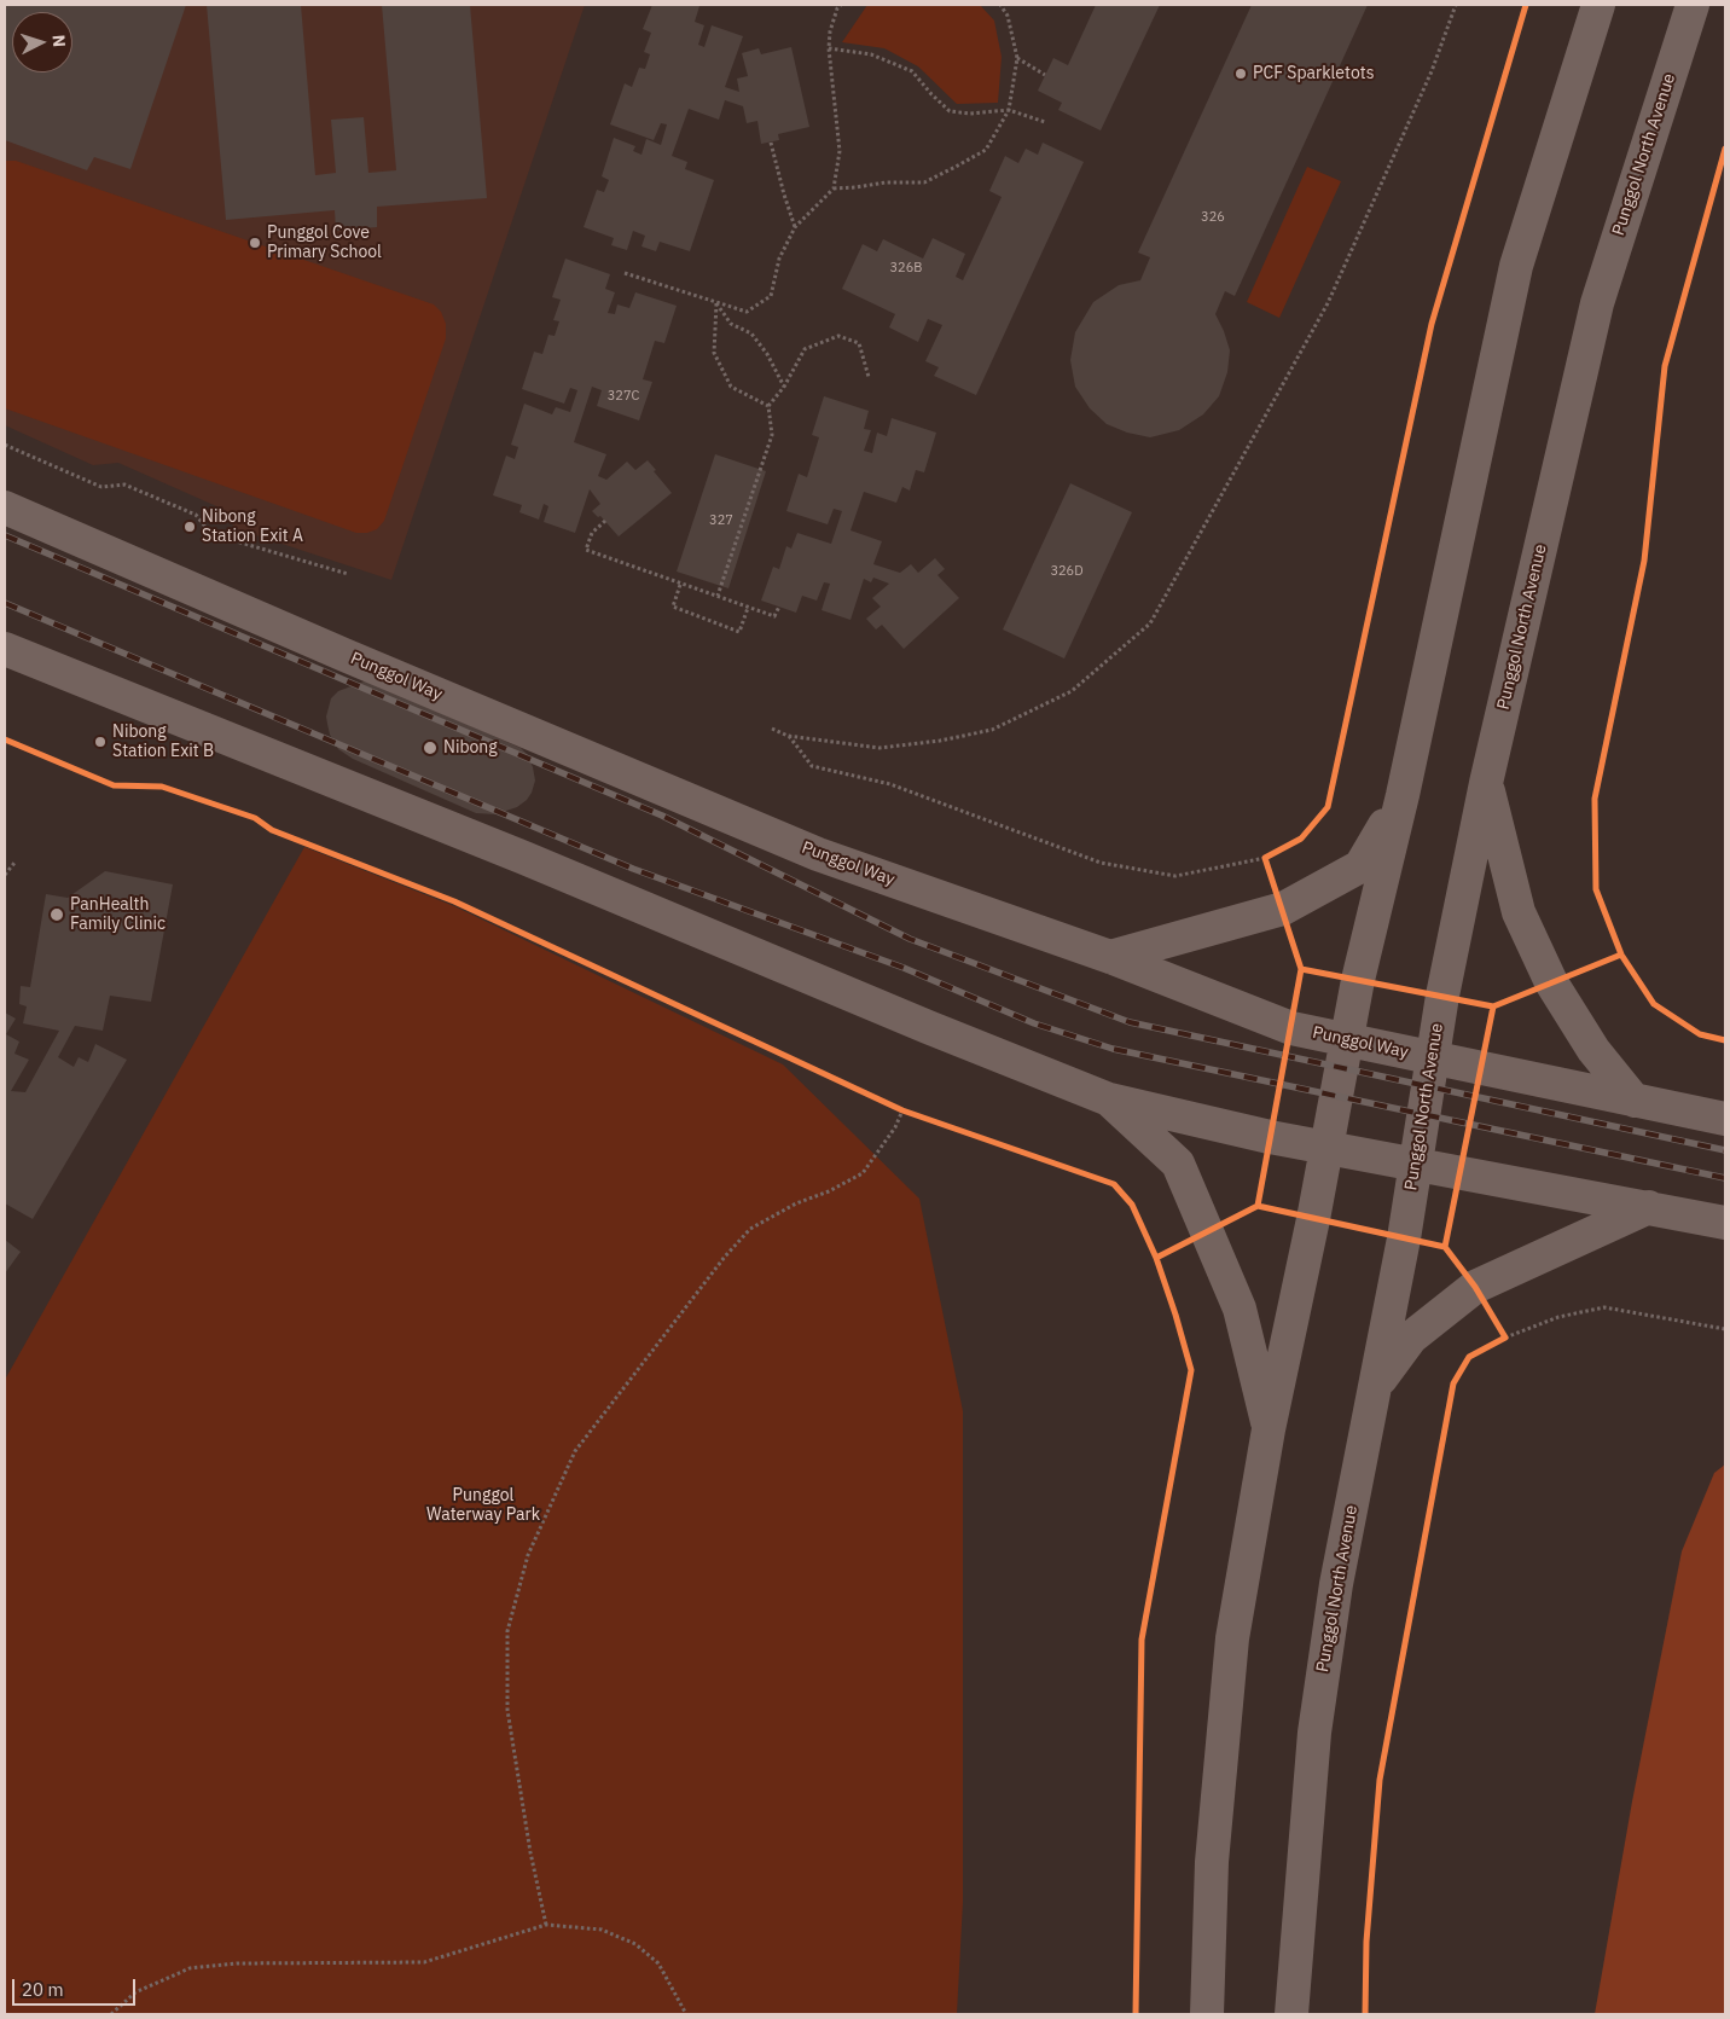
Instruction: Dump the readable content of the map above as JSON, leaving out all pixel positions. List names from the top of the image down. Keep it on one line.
{"streets":{"main road":["Punggol North Avenue","Punggol Way"]},"crossings":[["Punggol North Avenue","Punggol Way"]],"parks":["Punggol Waterway Park"],"places":["PCF Sparkletots","Punggol Cove Primary School","Nibong Station Exit A","Nibong Station Exit B","Nibong","PanHealth Family Clinic"],"house_numbers":["326","326B","327C","327","326D"],"scale_bar":"20 m","north":"right"}
